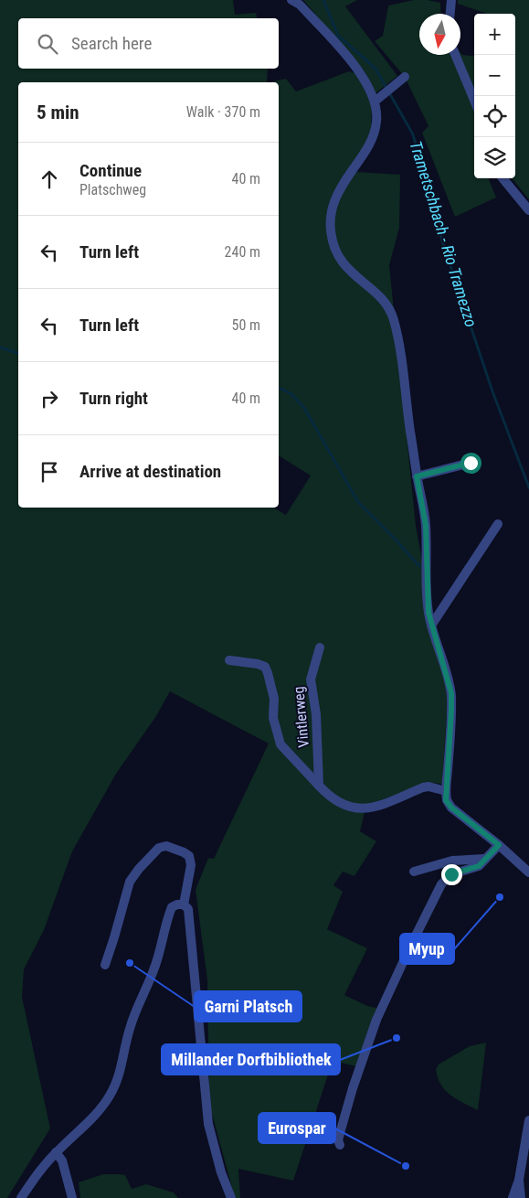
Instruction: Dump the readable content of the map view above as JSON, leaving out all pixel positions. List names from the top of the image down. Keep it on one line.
{"streets":{"street":["Vintlerweg"]},"water":["Trametschbach - Rio Tramezzo"],"places":["Myup","Garni Platsch","Millander Dorfbibliothek","Eurospar"],"north":"bottom","page":{"map_buttons":["+","−"],"search":"Search here","heading":["5 min","Walk · 370 m"],"list":[["Continue","Platschweg","40 m"],["Turn left","240 m"],["Turn left","50 m"],["Turn right","40 m"],"Arrive at destination"]}}
